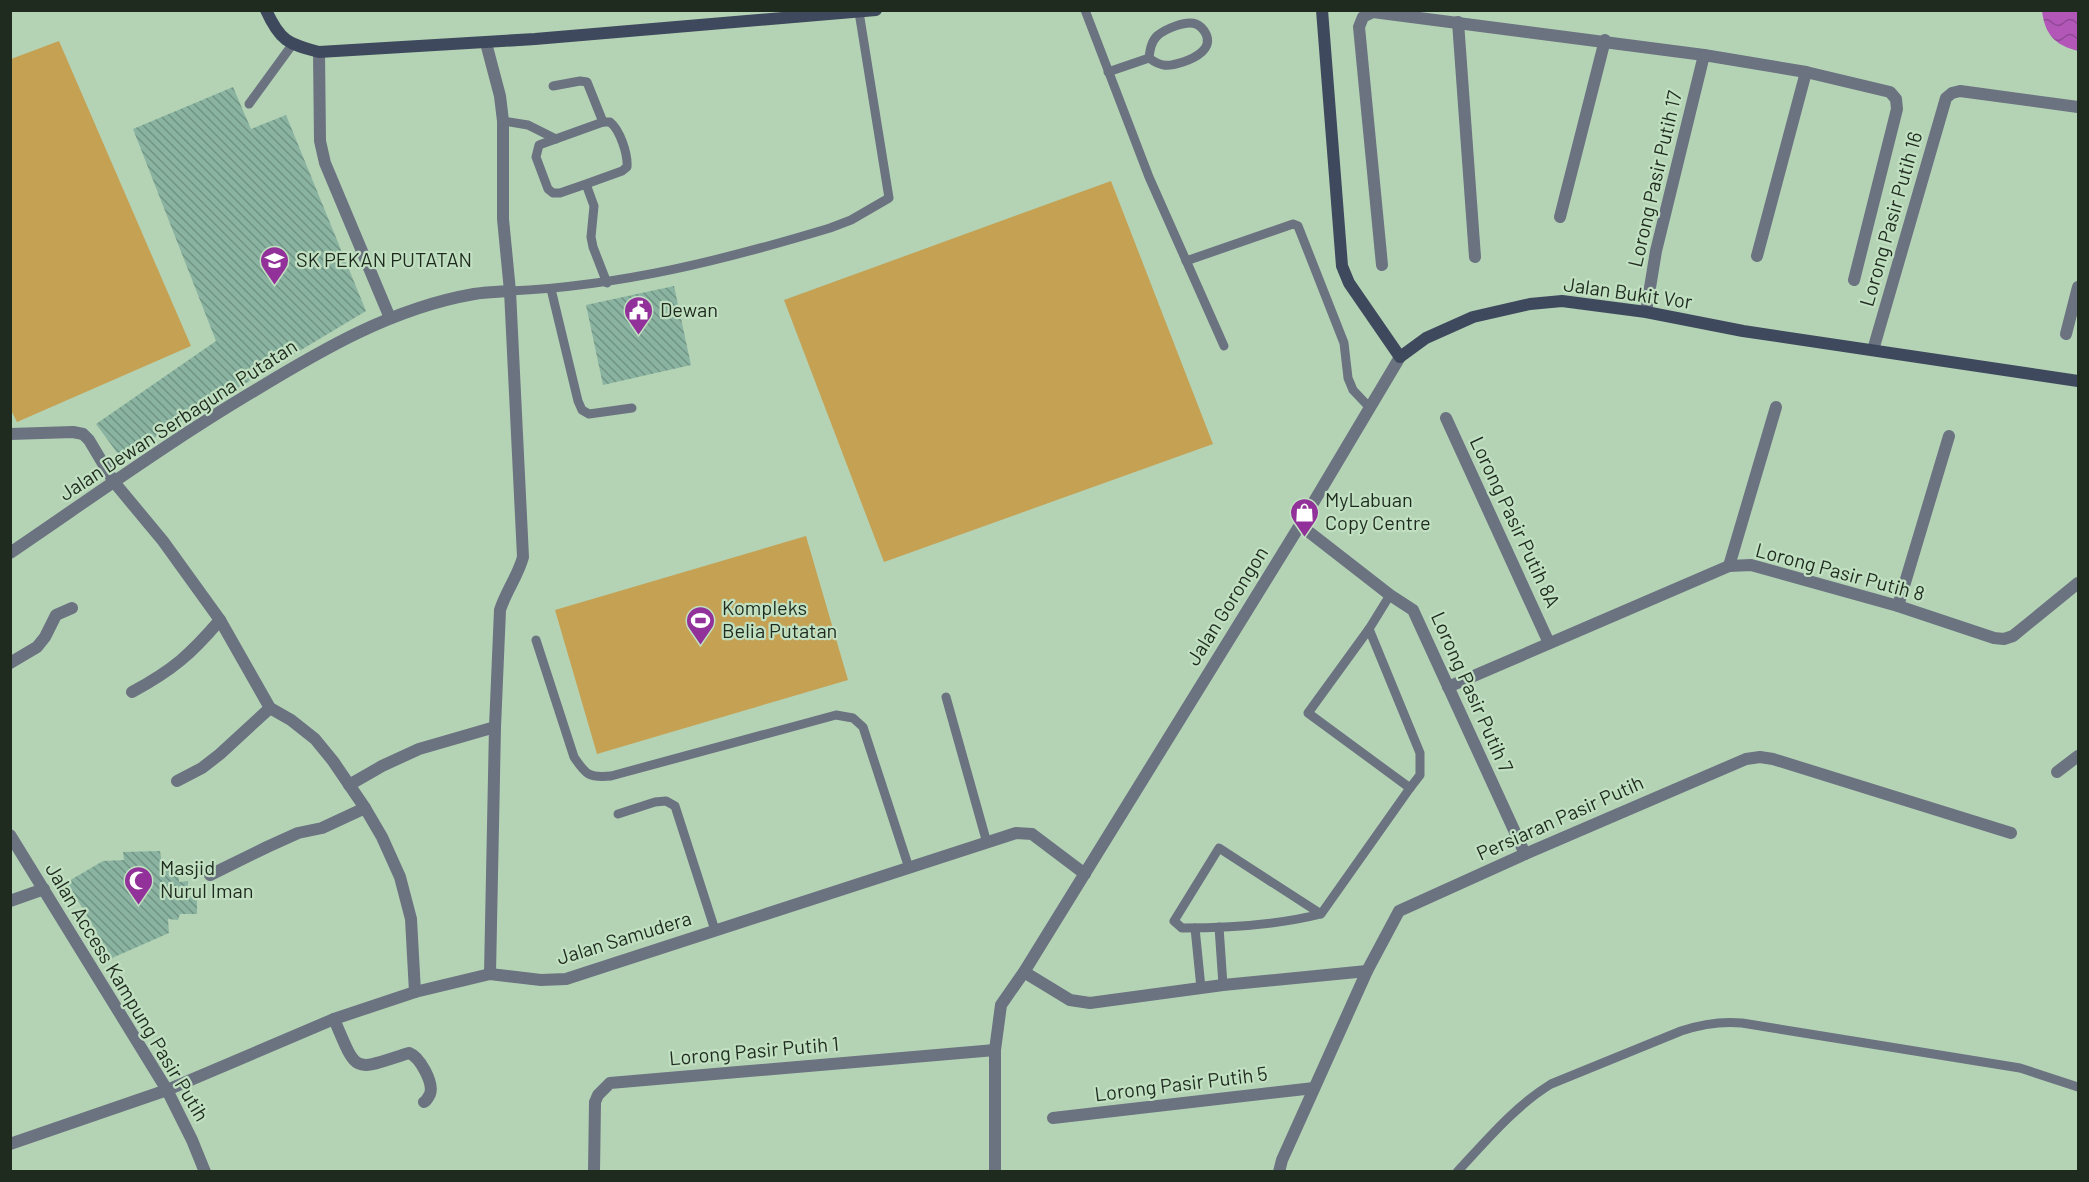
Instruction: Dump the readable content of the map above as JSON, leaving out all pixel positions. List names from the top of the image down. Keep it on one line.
{"streets":{"street":["Lorong Pasir Putih 17","Lorong Pasir Putih 16","Jalan Bukit Vor","Jalan Dewan Serbaguna Putatan","Lorong Pasir Putih 8A","Lorong Pasir Putih 8","Jalan Gorongon","Lorong Pasir Putih 7","Persiaran Pasir Putih","Jalan Samudera","Jalan Access Kampung Pasir Putih","Lorong Pasir Putih 1","Lorong Pasir Putih 5"]},"crossings":[["Lorong Pasir Putih 17","Jalan Bukit Vor"],["Lorong Pasir Putih 16","Jalan Bukit Vor"],["Jalan Bukit Vor","Jalan Gorongon"],["Lorong Pasir Putih 8A","Lorong Pasir Putih 8"],["Lorong Pasir Putih 8","Lorong Pasir Putih 7"],["Jalan Gorongon","Lorong Pasir Putih 7"],["Jalan Gorongon","Jalan Samudera"],["Jalan Gorongon","Lorong Pasir Putih 1"],["Lorong Pasir Putih 7","Persiaran Pasir Putih"],["Persiaran Pasir Putih","Lorong Pasir Putih 5"],["Jalan Samudera","Jalan Access Kampung Pasir Putih"]],"places":{"school or university":["SK PEKAN PUTATAN"],"public building":["Dewan"],"shop":["MyLabuan Copy Centre"],"sports":["Kompleks Belia Putatan"],"mosque":["Masjid Nurul Iman"]}}
